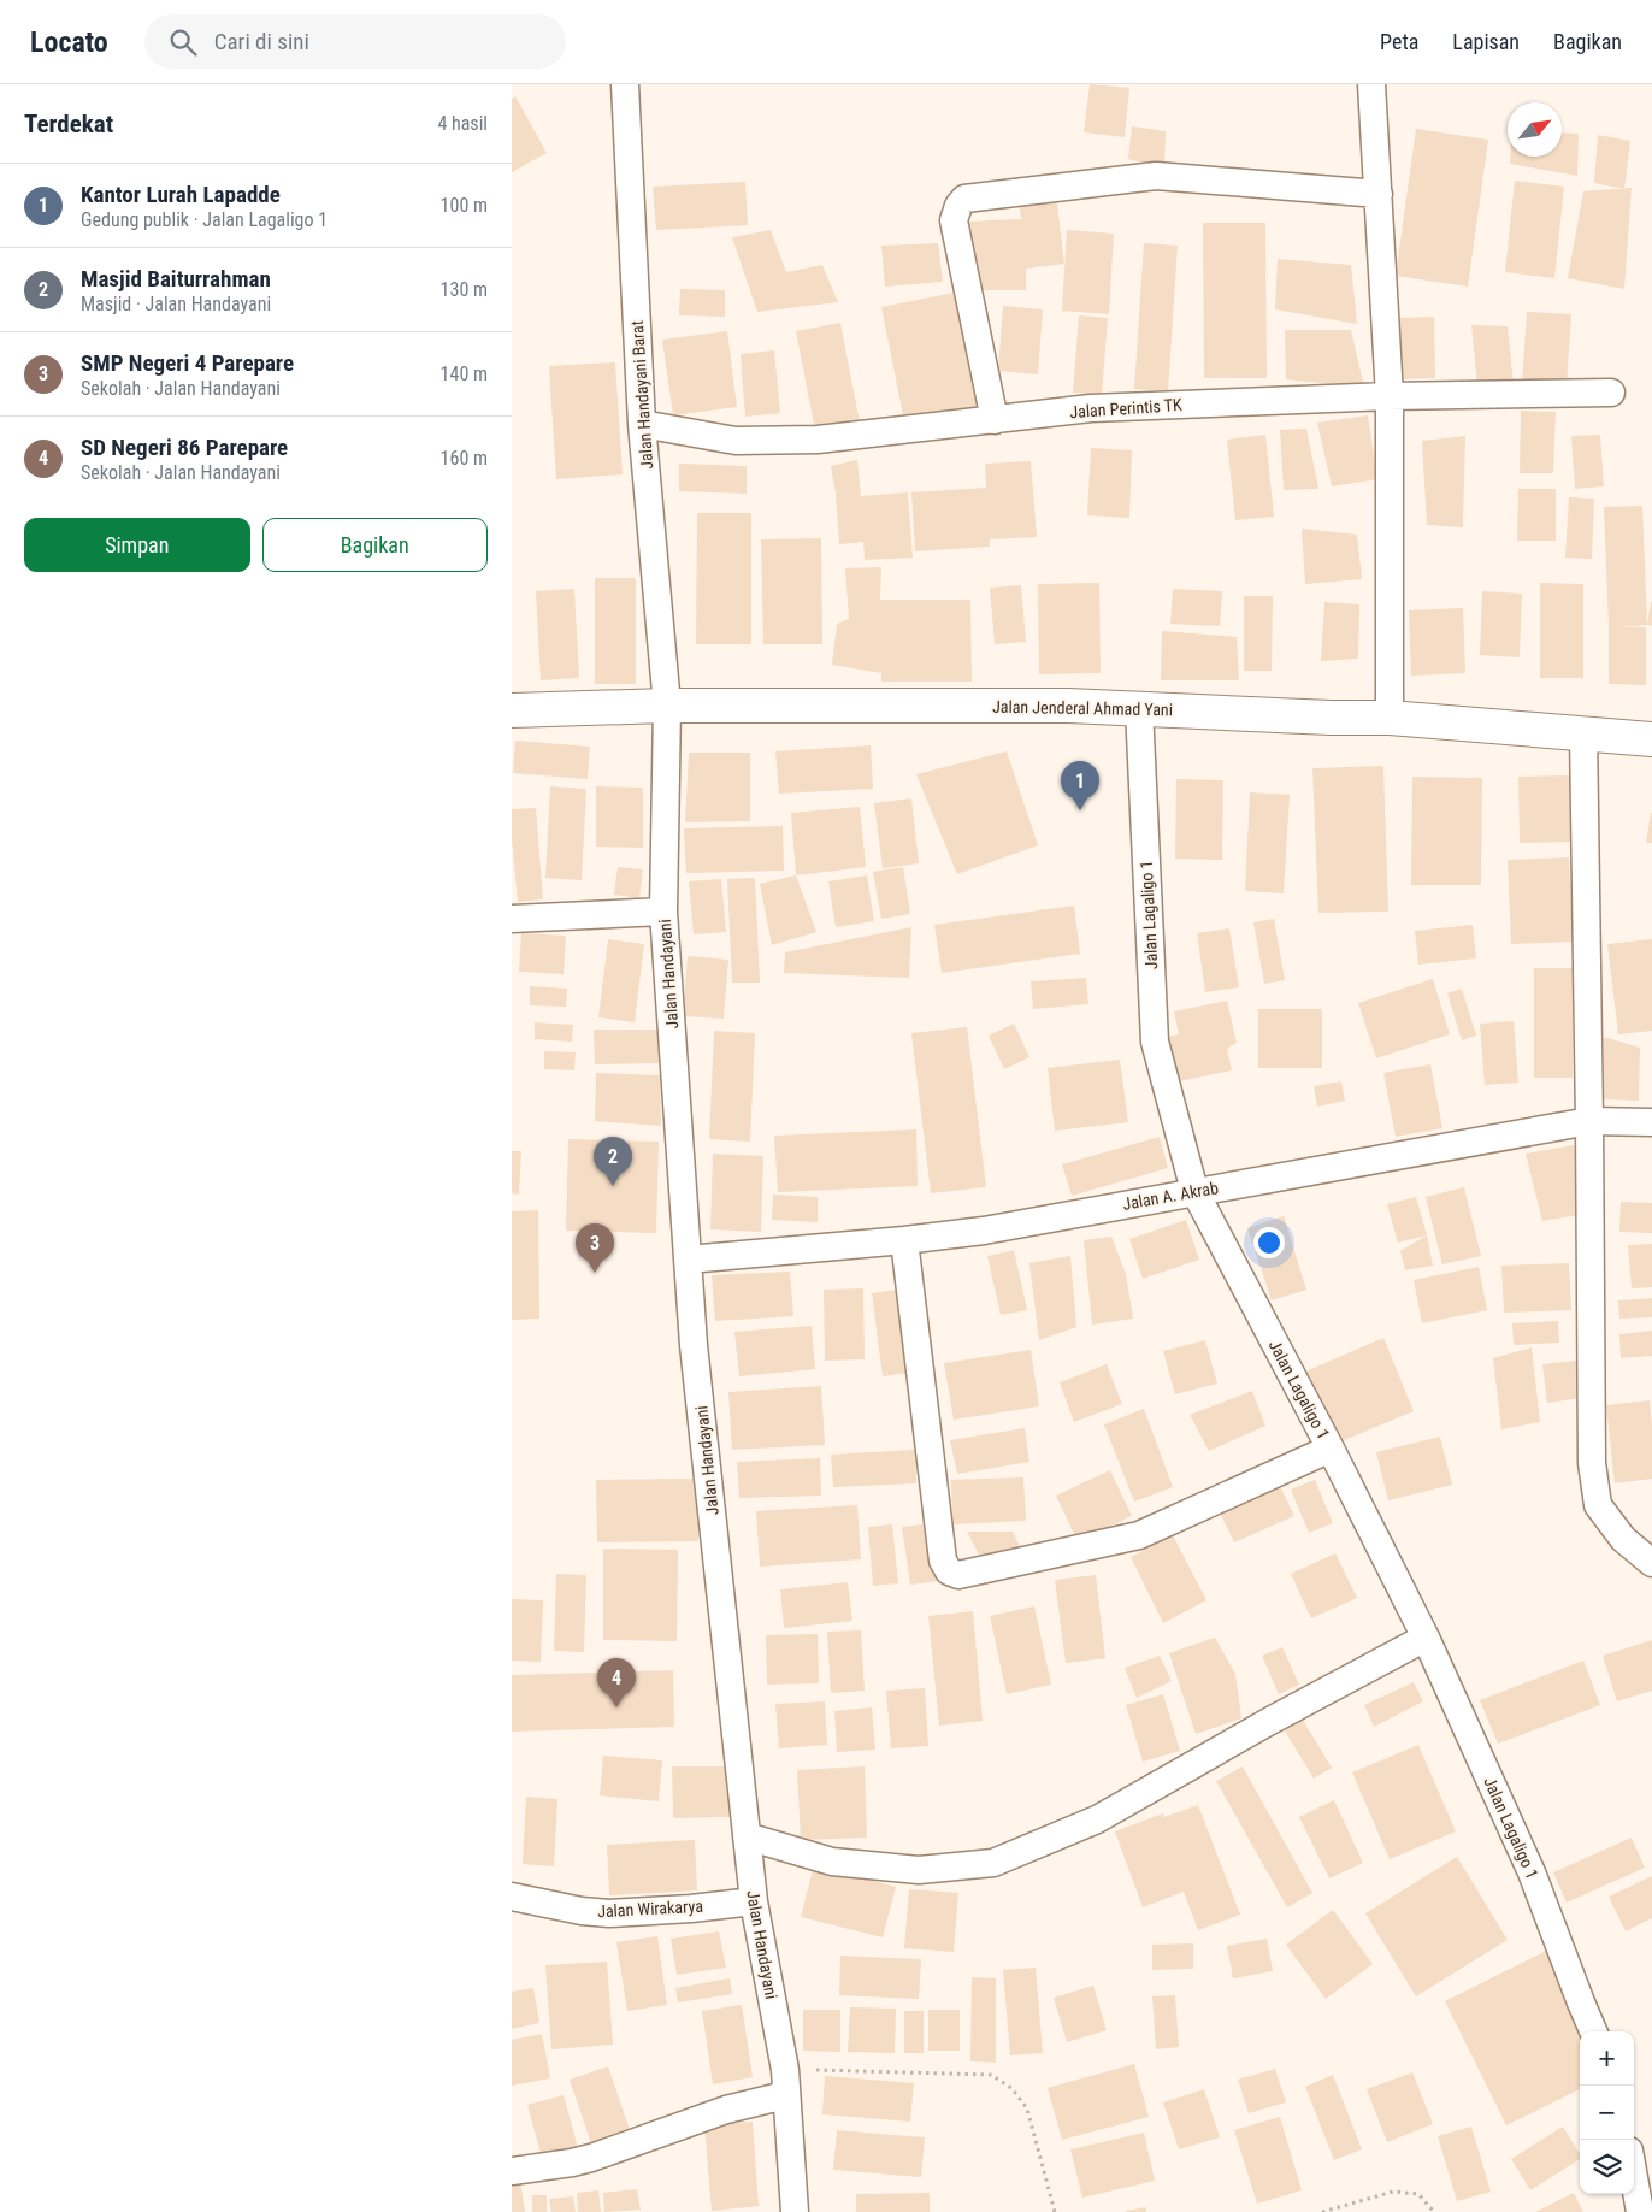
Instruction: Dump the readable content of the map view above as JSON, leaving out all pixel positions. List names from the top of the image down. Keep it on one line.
{"streets":{"highway":["Jalan Jenderal Ahmad Yani"],"street":["Jalan Handayani Barat","Jalan Perintis TK","Jalan Lagaligo 1","Jalan Handayani","Jalan A. Akrab","Jalan Wirakarya"]},"crossings":[["Jalan Handayani Barat","Jalan Perintis TK"],["Jalan Handayani Barat","Jalan Jenderal Ahmad Yani"],["Jalan Handayani Barat","Jalan Handayani"],["Jalan Jenderal Ahmad Yani","Jalan Lagaligo 1"],["Jalan Jenderal Ahmad Yani","Jalan Handayani"],["Jalan Lagaligo 1","Jalan A. Akrab"],["Jalan Handayani","Jalan A. Akrab"],["Jalan Handayani","Jalan Wirakarya"]],"north":"top right","page":{"header":"Locato","search":"Cari di sini","nav":["Peta","Lapisan","Bagikan"],"heading":["Terdekat","4 hasil"],"list":[{"mark":"1","name":"Kantor Lurah Lapadde","note":"Gedung publik · Jalan Lagaligo 1","value":"100 m"},{"mark":"2","name":"Masjid Baiturrahman","note":"Masjid · Jalan Handayani","value":"130 m"},{"mark":"3","name":"SMP Negeri 4 Parepare","note":"Sekolah · Jalan Handayani","value":"140 m"},{"mark":"4","name":"SD Negeri 86 Parepare","note":"Sekolah · Jalan Handayani","value":"160 m"}],"buttons":["Simpan","Bagikan"],"pins":["1","2","3","4"],"map_buttons":["+","−"]}}
